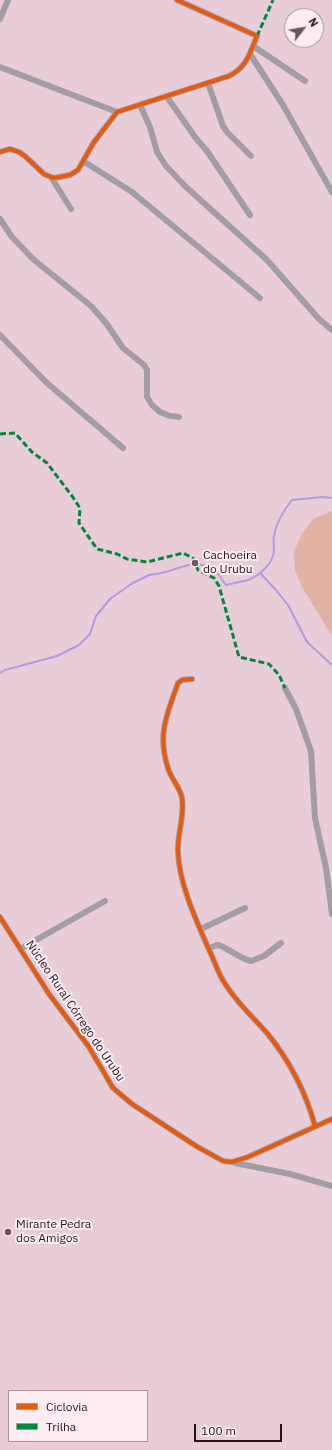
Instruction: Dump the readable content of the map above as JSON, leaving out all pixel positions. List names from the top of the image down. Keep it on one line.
{"streets":{"street":["Núcleo Rural Córrego do Urubu"]},"places":["Cachoeira do Urubu","Mirante Pedra dos Amigos"],"legend":["Ciclovia","Trilha"],"scale_bar":"100 m","north":"top right"}
